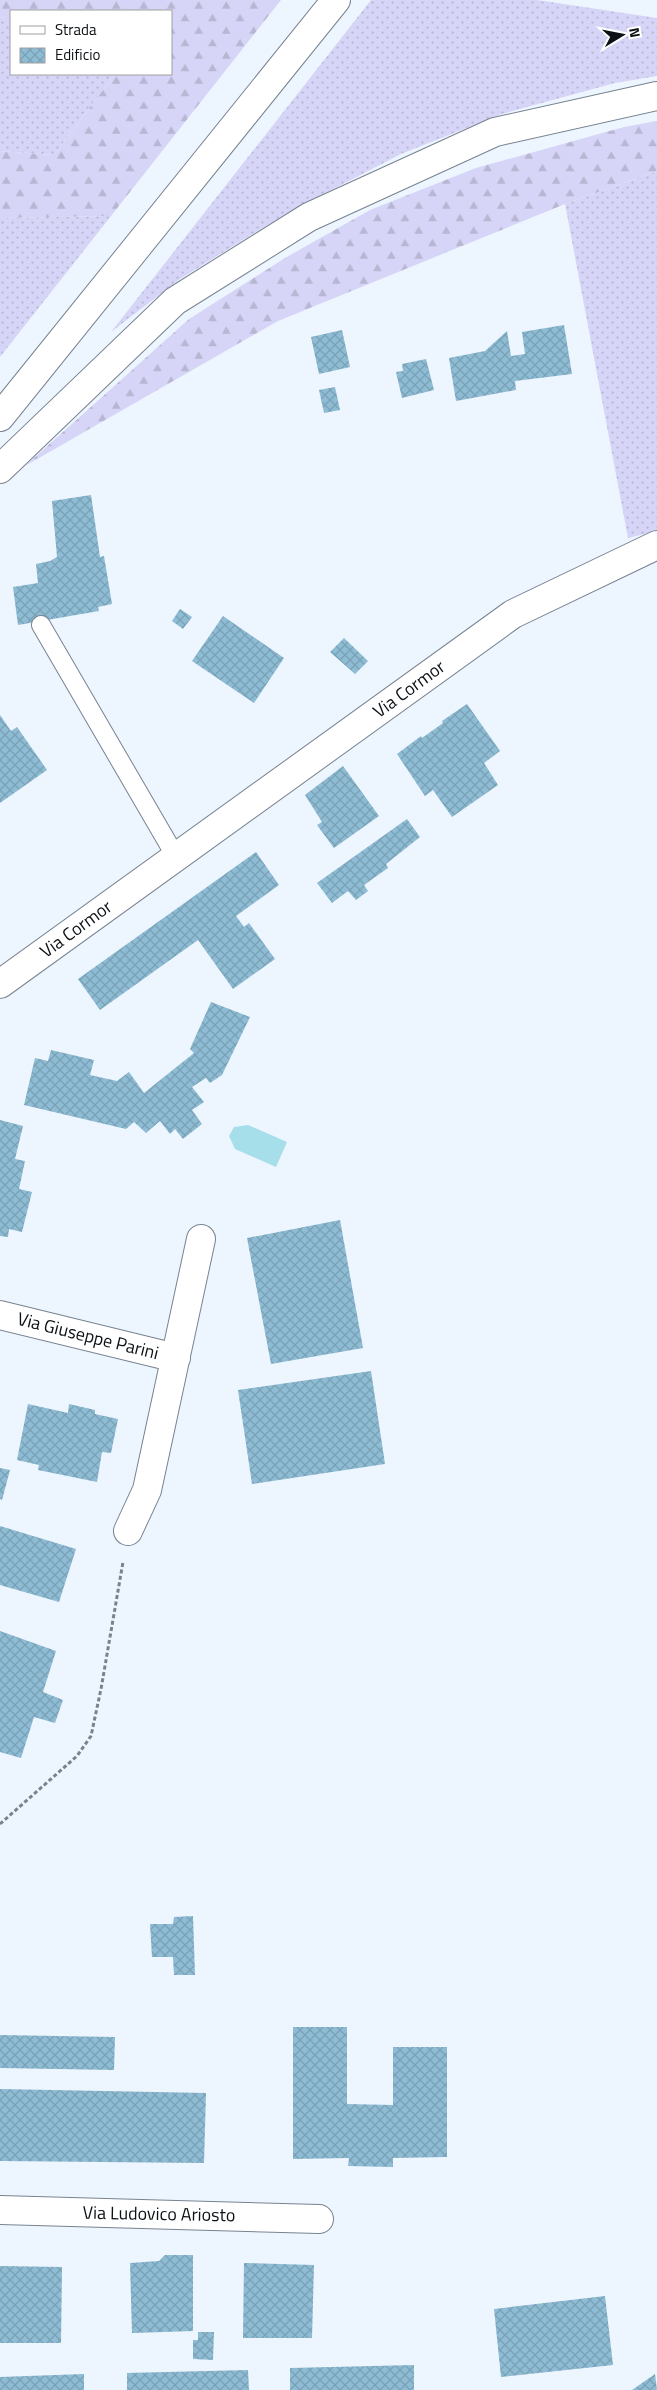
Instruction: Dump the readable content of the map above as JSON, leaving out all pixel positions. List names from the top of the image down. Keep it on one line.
{"streets":{"main road":["Via Cormor","Via Giuseppe Parini","Via Ludovico Ariosto"]},"legend":["Strada","Edificio"],"north":"right"}
